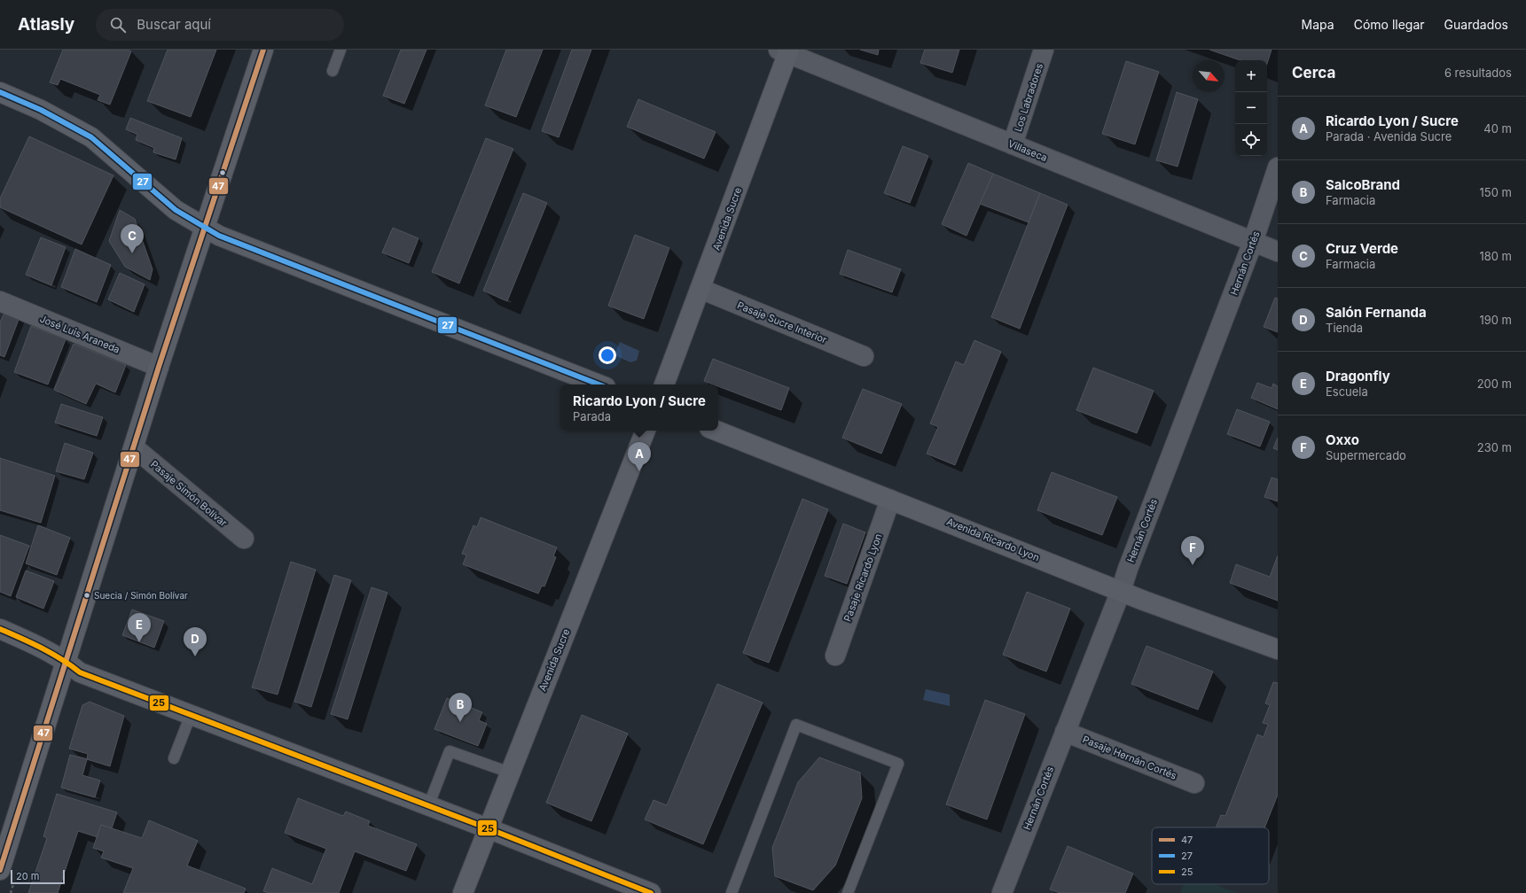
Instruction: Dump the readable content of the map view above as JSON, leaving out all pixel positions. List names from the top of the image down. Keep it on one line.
{"streets":{"street":["Los Labradores","Villaseca","Avenida Sucre","Hernán Cortés","Pasaje Sucre Interior","José Luis Araneda","Pasaje Simón Bolívar","Avenida Ricardo Lyon","Pasaje Ricardo Lyon","Pasaje Hernán Cortés"]},"crossings":[["Los Labradores","Villaseca"],["Villaseca","Avenida Sucre"],["Villaseca","Hernán Cortés"],["Avenida Sucre","Pasaje Sucre Interior"],["Hernán Cortés","Avenida Ricardo Lyon"],["Hernán Cortés","Pasaje Hernán Cortés"],["Avenida Ricardo Lyon","Pasaje Ricardo Lyon"]],"places":["Suecia / Simón Bolívar"],"lines":["transit line 47","transit line 27","transit line 25"],"legend":["47","27","25"],"scale_bar":"20 m","north":"bottom right","page":{"header":"Atlasly","search":"Buscar aquí","nav":["Mapa","Cómo llegar","Guardados"],"heading":["Cerca","6 resultados"],"map_buttons":["+","−"],"list":[{"mark":"A","name":"Ricardo Lyon / Sucre","note":"Parada · Avenida Sucre","value":"40 m"},{"mark":"B","name":"SalcoBrand","note":"Farmacia","value":"150 m"},{"mark":"C","name":"Cruz Verde","note":"Farmacia","value":"180 m"},{"mark":"D","name":"Salón Fernanda","note":"Tienda","value":"190 m"},{"mark":"E","name":"Dragonfly","note":"Escuela","value":"200 m"},{"mark":"F","name":"Oxxo","note":"Supermercado","value":"230 m"}],"pins":["C","A","F","E","D","B"],"popup":["Ricardo Lyon / Sucre","Parada"],"scale":"20 m"}}
